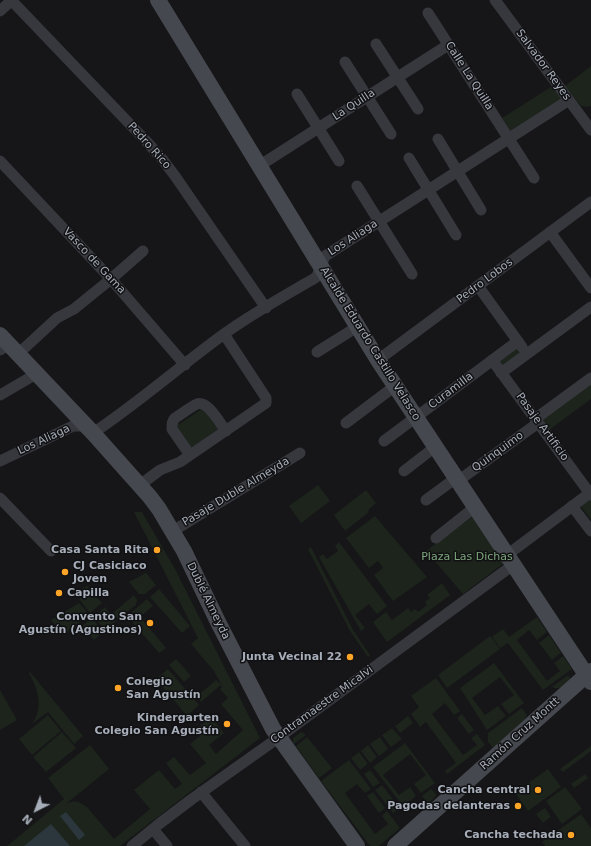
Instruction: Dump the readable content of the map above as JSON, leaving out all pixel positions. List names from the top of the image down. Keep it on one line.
{"streets":{"main road":["Alcalde Eduardo Castillo Velasco","Dublé Almeyda","Ramón Cruz Montt"],"street":["Salvador Reyes","Calle La Quilla","La Quilla","Pedro Rico","Los Aliaga","Vasco de Gama","Pedro Lobos","Curamilla","Pasaje Artificio","Quínquimo","Pasaje Duble Almeyda","Contramaestre Micalvi"]},"crossings":[["Salvador Reyes","Los Aliaga"],["Calle La Quilla","La Quilla"],["Calle La Quilla","Los Aliaga"],["La Quilla","Alcalde Eduardo Castillo Velasco"],["Pedro Rico","Los Aliaga"],["Los Aliaga","Vasco de Gama"],["Los Aliaga","Alcalde Eduardo Castillo Velasco"],["Los Aliaga","Dublé Almeyda"],["Pedro Lobos","Alcalde Eduardo Castillo Velasco"],["Alcalde Eduardo Castillo Velasco","Curamilla"],["Alcalde Eduardo Castillo Velasco","Quínquimo"],["Alcalde Eduardo Castillo Velasco","Contramaestre Micalvi"],["Alcalde Eduardo Castillo Velasco","Ramón Cruz Montt"],["Curamilla","Pasaje Artificio"],["Pasaje Artificio","Quínquimo"],["Pasaje Artificio","Contramaestre Micalvi"],["Pasaje Duble Almeyda","Dublé Almeyda"],["Dublé Almeyda","Contramaestre Micalvi"]],"parks":["Plaza Las Dichas"],"places":["Casa Santa Rita","CJ Casiciaco Joven","Capilla","Convento San Agustín (Agustinos)","Junta Vecinal 22","Colegio San Agustín","Kindergarten Colegio San Agustín","Cancha central","Pagodas delanteras","Cancha techada"],"north":"bottom left"}
